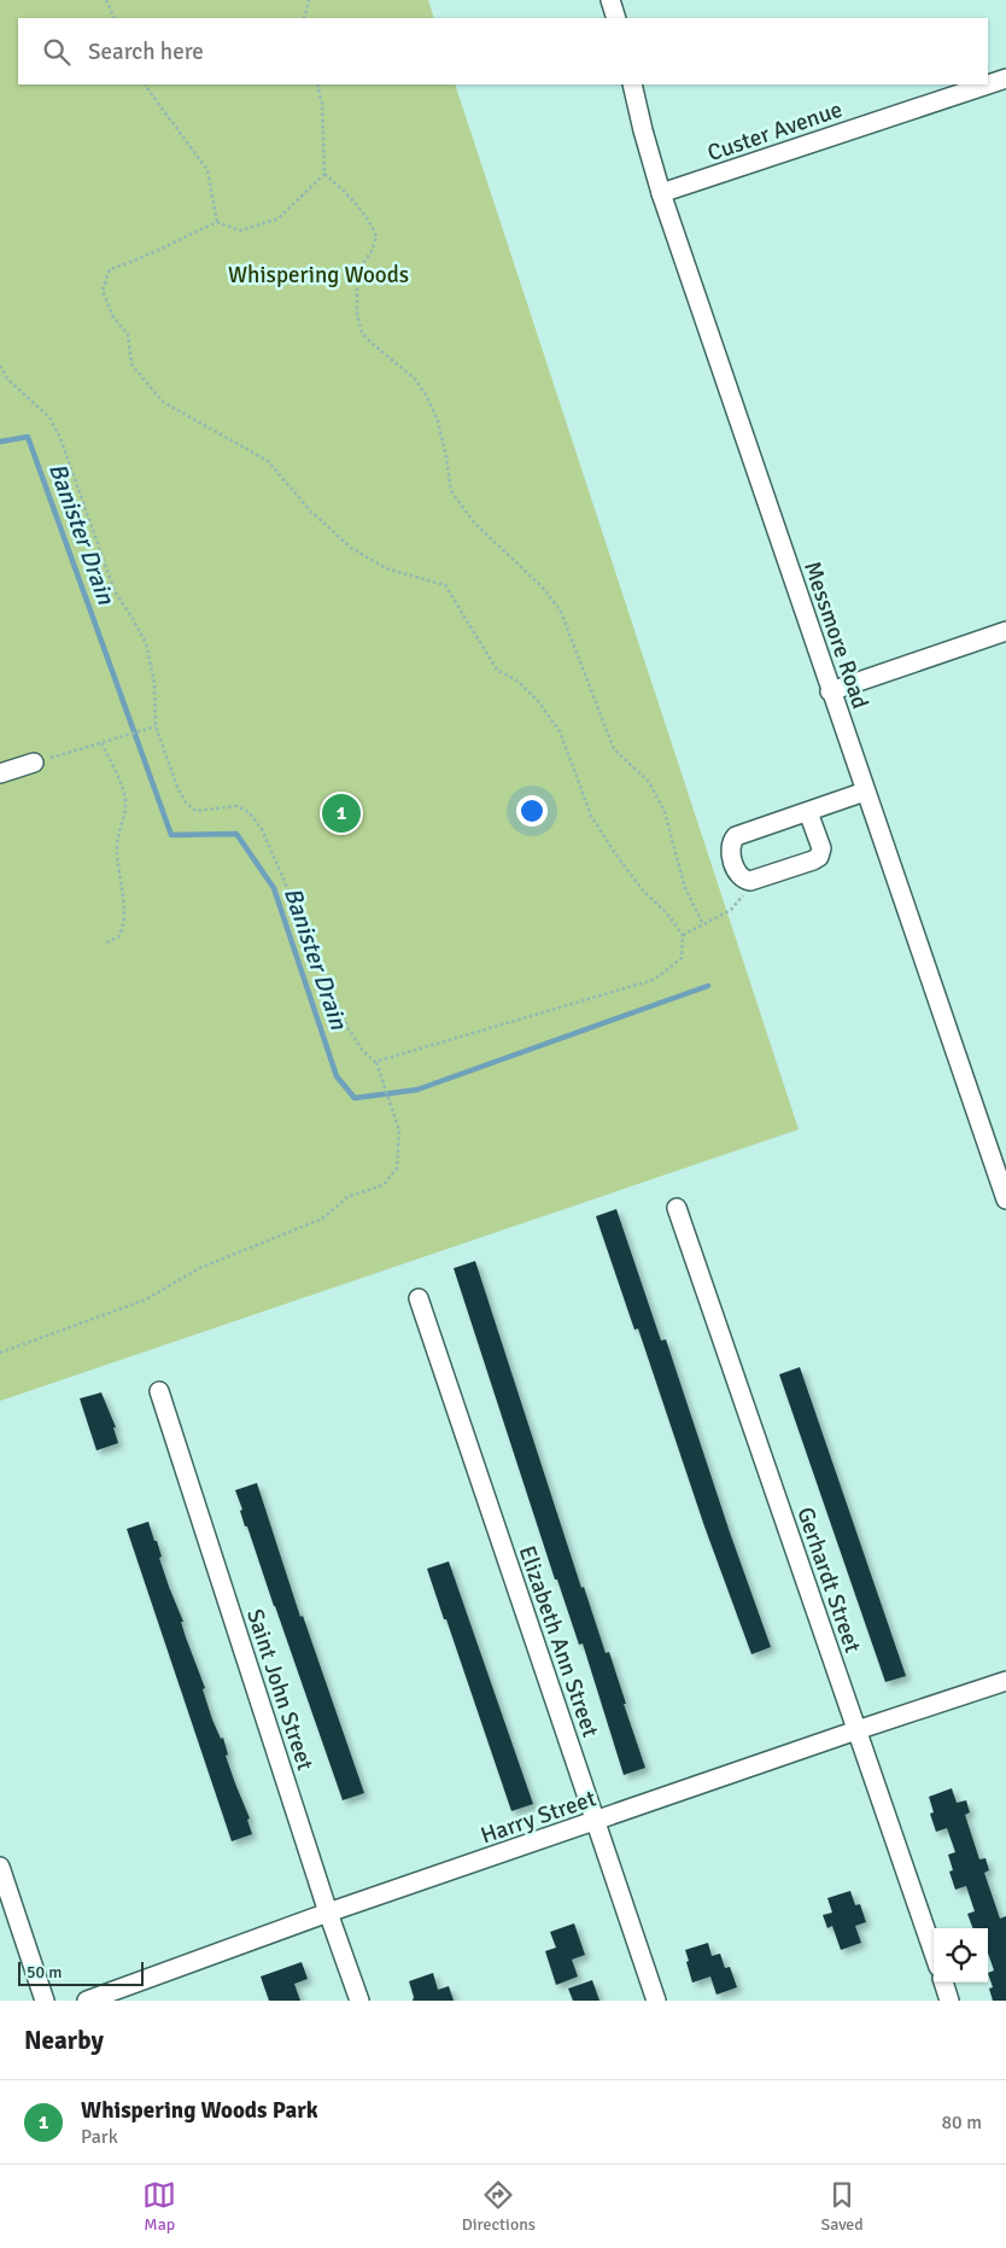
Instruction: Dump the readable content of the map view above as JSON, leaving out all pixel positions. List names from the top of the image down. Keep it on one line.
{"streets":{"street":["Custer Avenue","Messmore Road","Gerhardt Street","Elizabeth Ann Street","Saint John Street","Harry Street"]},"crossings":[["Custer Avenue","Messmore Road"],["Gerhardt Street","Harry Street"],["Elizabeth Ann Street","Harry Street"],["Saint John Street","Harry Street"]],"water":["Banister Drain"],"parks":["Whispering Woods"],"scale_bar":"50 m","page":{"search":"Search here","pins":"1","scale":"50 m","heading":"Nearby","list":[{"mark":"1","name":"Whispering Woods Park","note":"Park","value":"80 m"}],"nav":["Map","Directions","Saved"]}}
